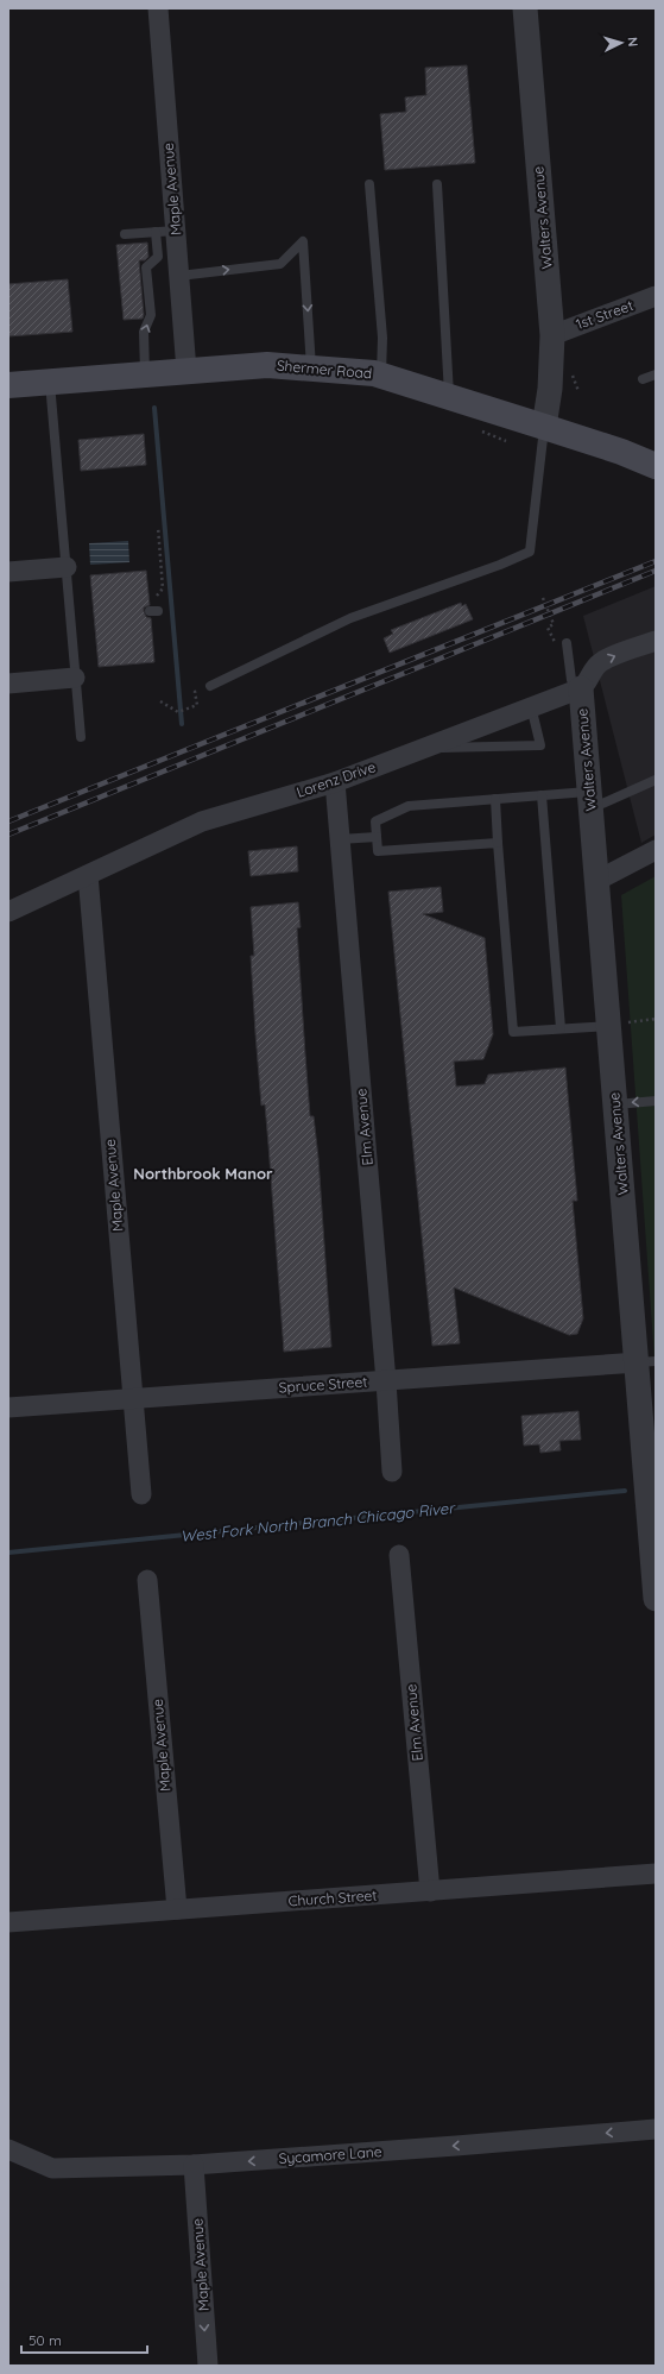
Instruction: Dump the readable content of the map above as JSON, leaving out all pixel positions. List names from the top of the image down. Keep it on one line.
{"streets":{"main road":["Shermer Road"],"street":["Maple Avenue","Walters Avenue","1st Street","Lorenz Drive","Elm Avenue","Spruce Street","Church Street","Sycamore Lane"]},"crossings":[["Maple Avenue","Shermer Road"],["Maple Avenue","Lorenz Drive"],["Maple Avenue","Spruce Street"],["Maple Avenue","Church Street"],["Maple Avenue","Sycamore Lane"],["Walters Avenue","1st Street"],["Walters Avenue","Shermer Road"],["Walters Avenue","Lorenz Drive"],["Walters Avenue","Spruce Street"],["Lorenz Drive","Elm Avenue"],["Elm Avenue","Spruce Street"],["Elm Avenue","Church Street"]],"one_way":["Sycamore Lane"],"districts":["Northbrook Manor"],"water":["West Fork North Branch Chicago River"],"scale_bar":"50 m","north":"right"}
